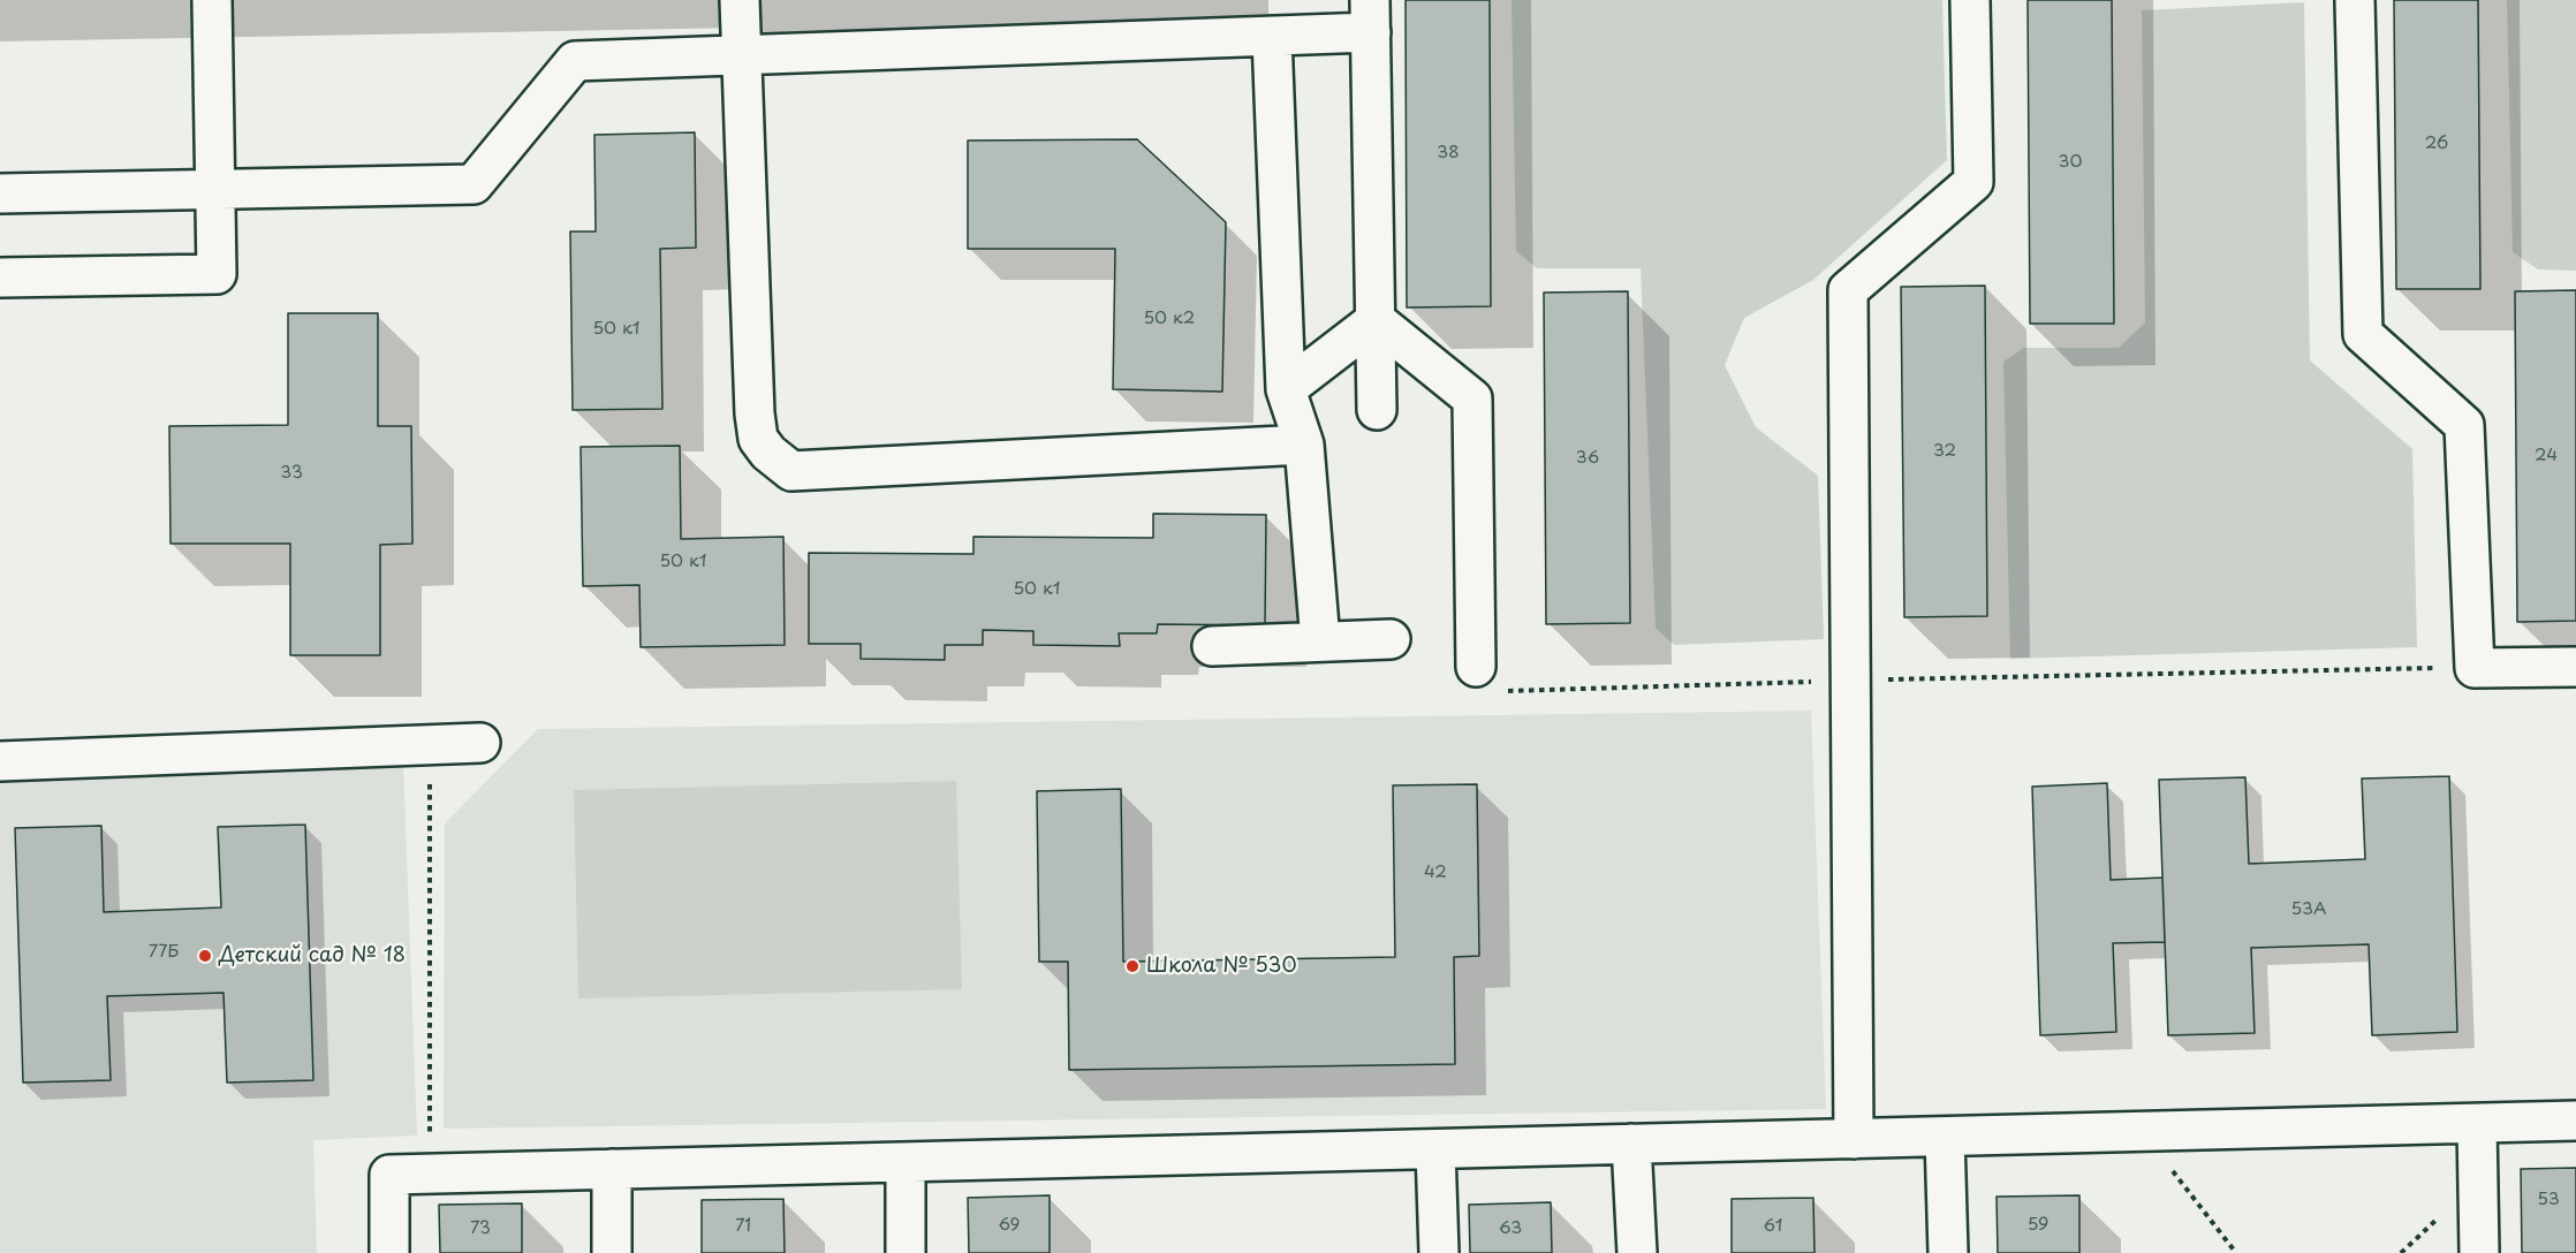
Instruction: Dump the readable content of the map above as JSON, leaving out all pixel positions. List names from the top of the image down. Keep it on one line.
{"places":["Детский сад № 18","Школа № 530"],"house_numbers":["26","38","30","50 к2","50 к1","32","24","36","33","50 к1","50 к1","42","53А","77Б","53","69","59","71","61","73","63"]}
